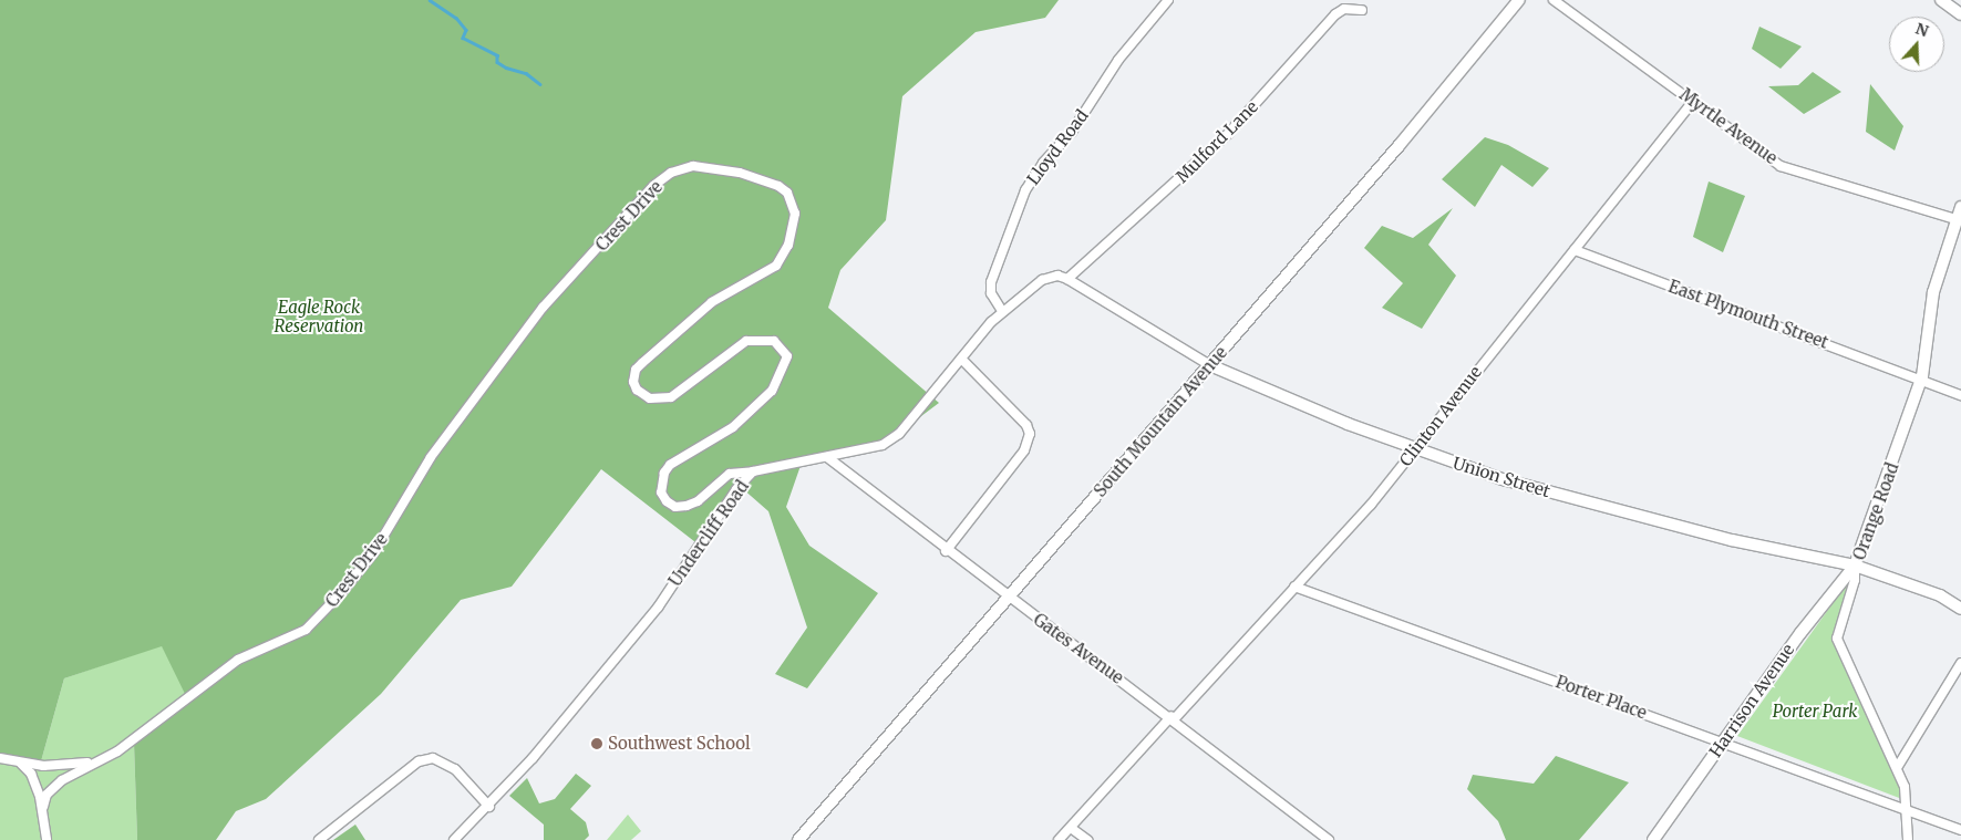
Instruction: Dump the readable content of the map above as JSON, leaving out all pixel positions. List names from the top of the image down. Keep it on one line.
{"streets":{"street":["Myrtle Avenue","Mulford Lane","Lloyd Road","Crest Drive","East Plymouth Street","Clinton Avenue","South Mountain Avenue","Union Street","Orange Road","Undercliff Road","Gates Avenue","Porter Place","Harrison Avenue"]},"crossings":[["Myrtle Avenue","Clinton Avenue"],["Myrtle Avenue","Orange Road"],["Mulford Lane","Union Street"],["Mulford Lane","Undercliff Road"],["Lloyd Road","Undercliff Road"],["Crest Drive","Undercliff Road"],["East Plymouth Street","Clinton Avenue"],["East Plymouth Street","Orange Road"],["Clinton Avenue","Union Street"],["Clinton Avenue","Gates Avenue"],["Clinton Avenue","Porter Place"],["South Mountain Avenue","Union Street"],["South Mountain Avenue","Gates Avenue"],["Union Street","Orange Road"],["Union Street","Undercliff Road"],["Union Street","Harrison Avenue"],["Orange Road","Porter Place"],["Orange Road","Harrison Avenue"],["Undercliff Road","Gates Avenue"],["Porter Place","Harrison Avenue"]],"parks":["Eagle Rock Reservation","Porter Park"],"places":["Southwest School"],"north":"top"}
